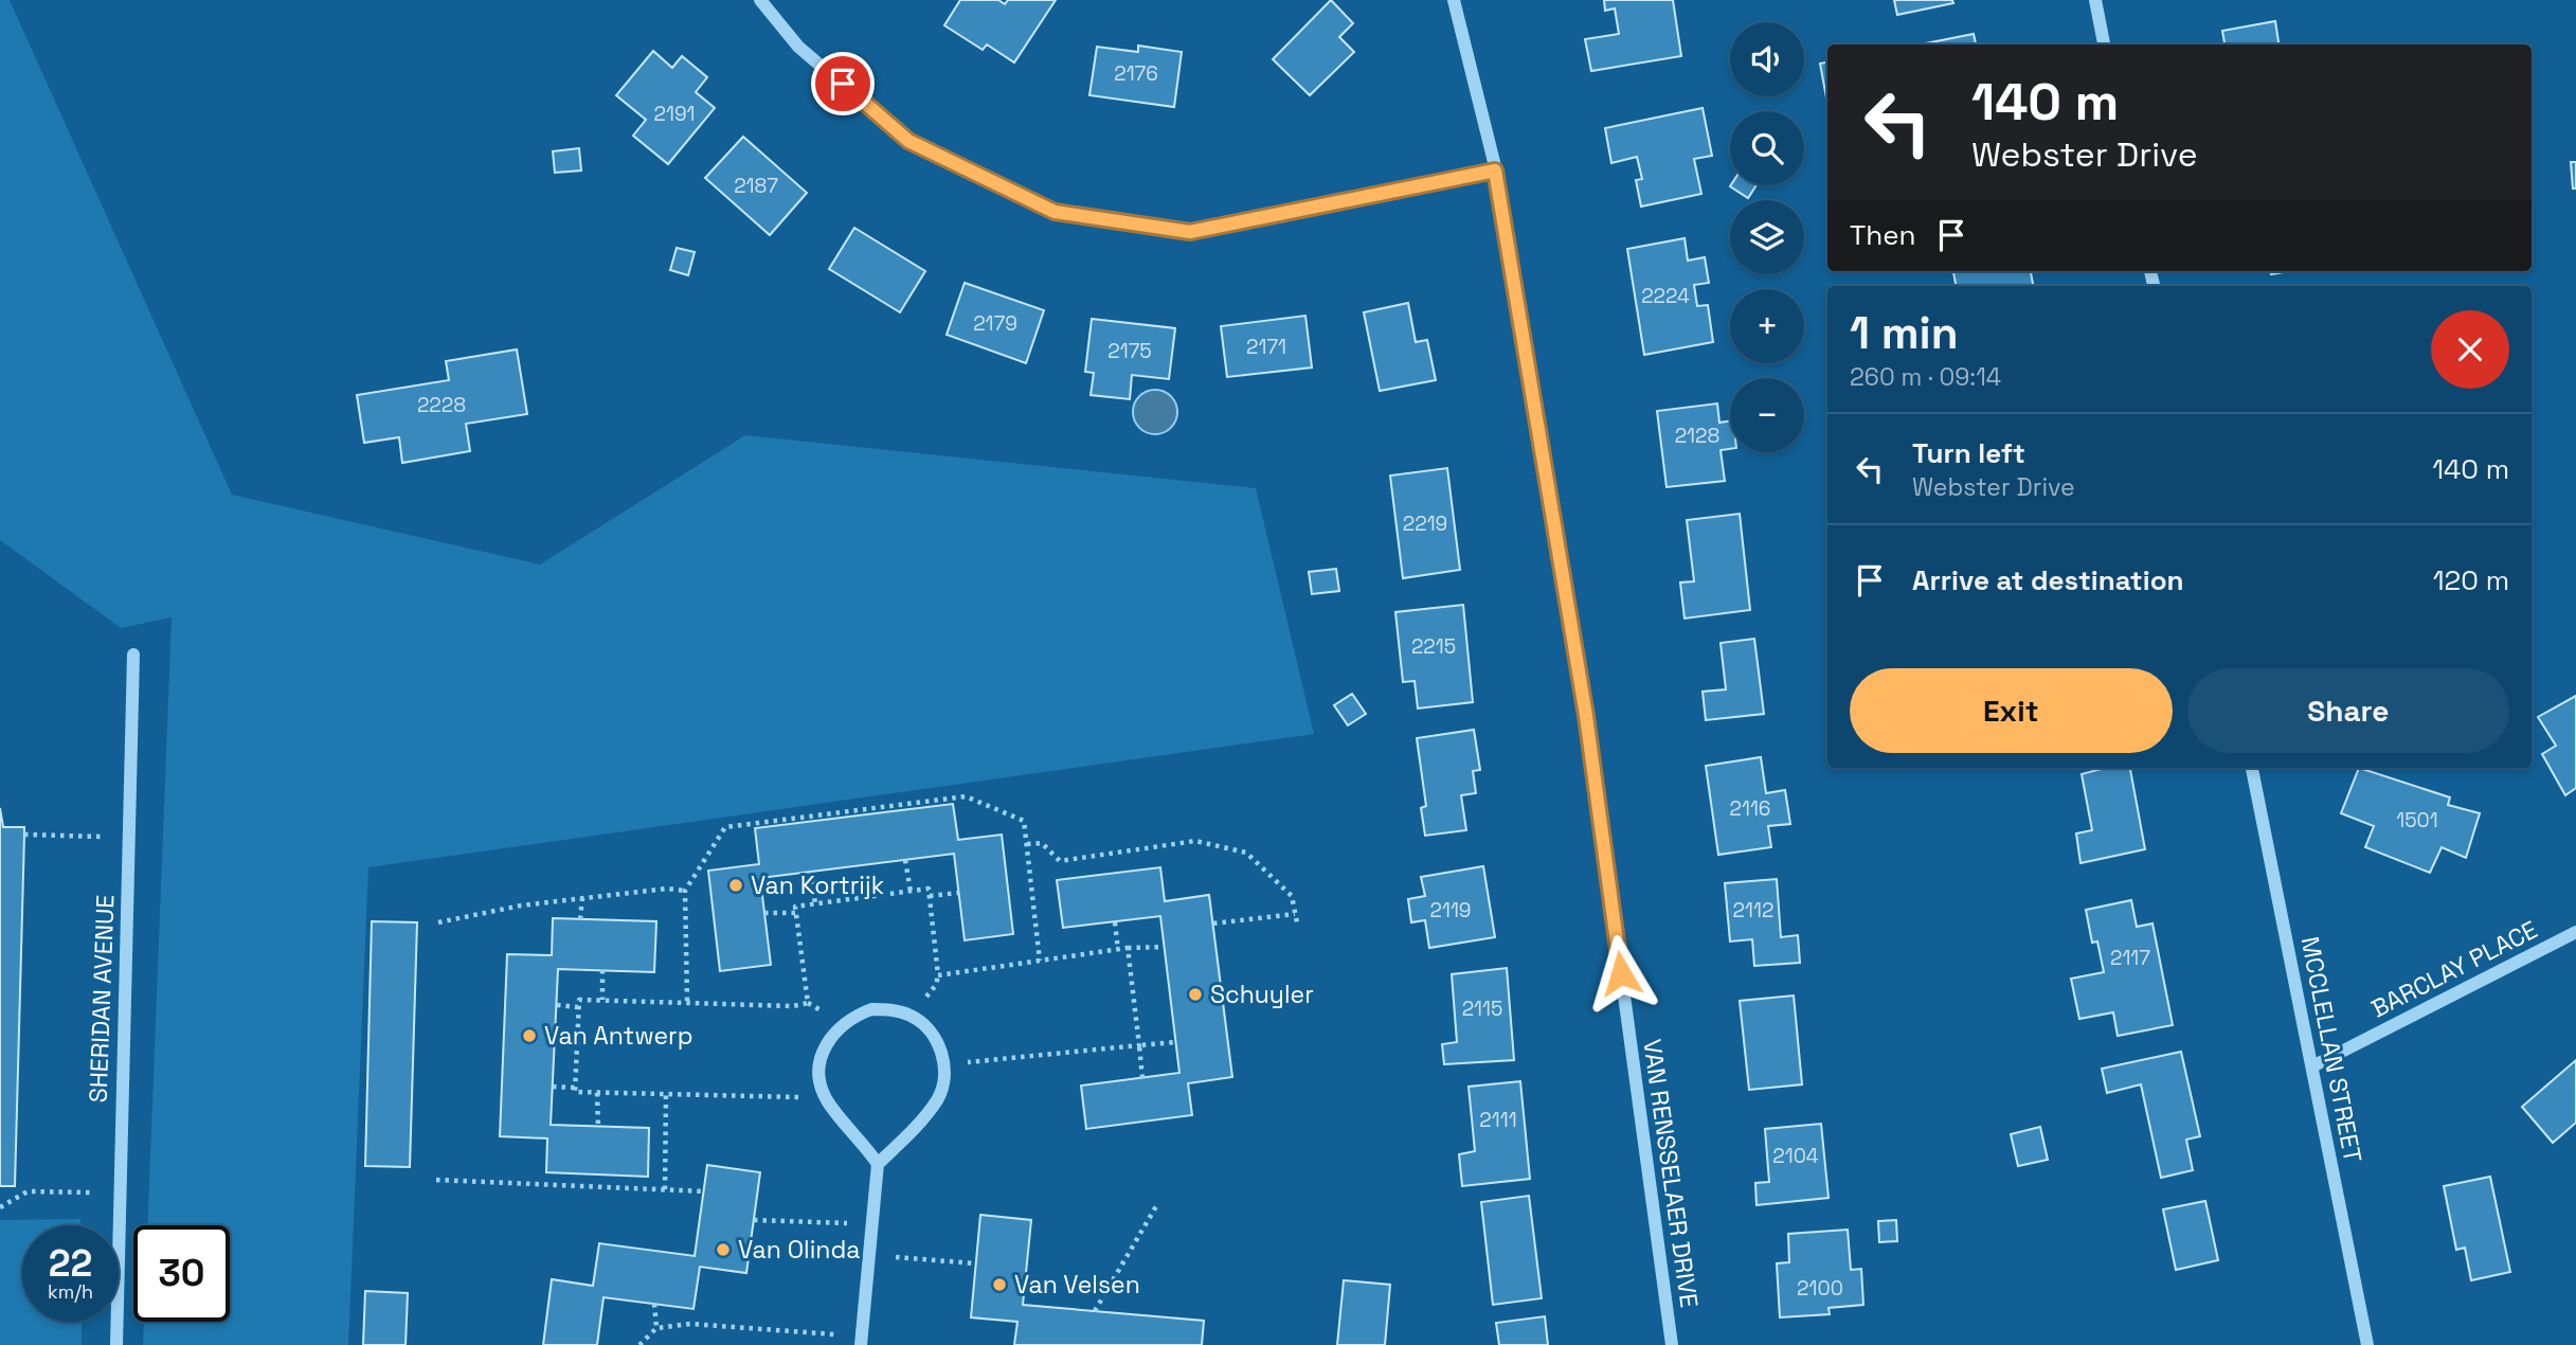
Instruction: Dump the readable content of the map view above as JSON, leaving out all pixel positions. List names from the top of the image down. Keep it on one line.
{"streets":{"street":["BARCLAY PLACE","SHERIDAN AVENUE","MCCLELLAN STREET","VAN RENSSELAER DRIVE"]},"crossings":[["BARCLAY PLACE","MCCLELLAN STREET"]],"places":["Van Kortrijk","Schuyler","Van Antwerp","Van Olinda","Van Velsen"],"house_numbers":["2176","2191","2187","2224","2179","2171","2175","2228","2128","2219","2215","2116","1501","2119","2112","2117","2115","2111","2104","2100"],"page":{"map_buttons":["+","−"],"turn":["140 m","Webster Drive"],"then":"Then","heading":["1 min","260 m · 09:14"],"list":[{"name":"Turn left","note":"Webster Drive","value":"140 m"},{"name":"Arrive at destination","value":"120 m"}],"buttons":["Exit","Share"],"speed":"22 km/h","limit":"30"}}
